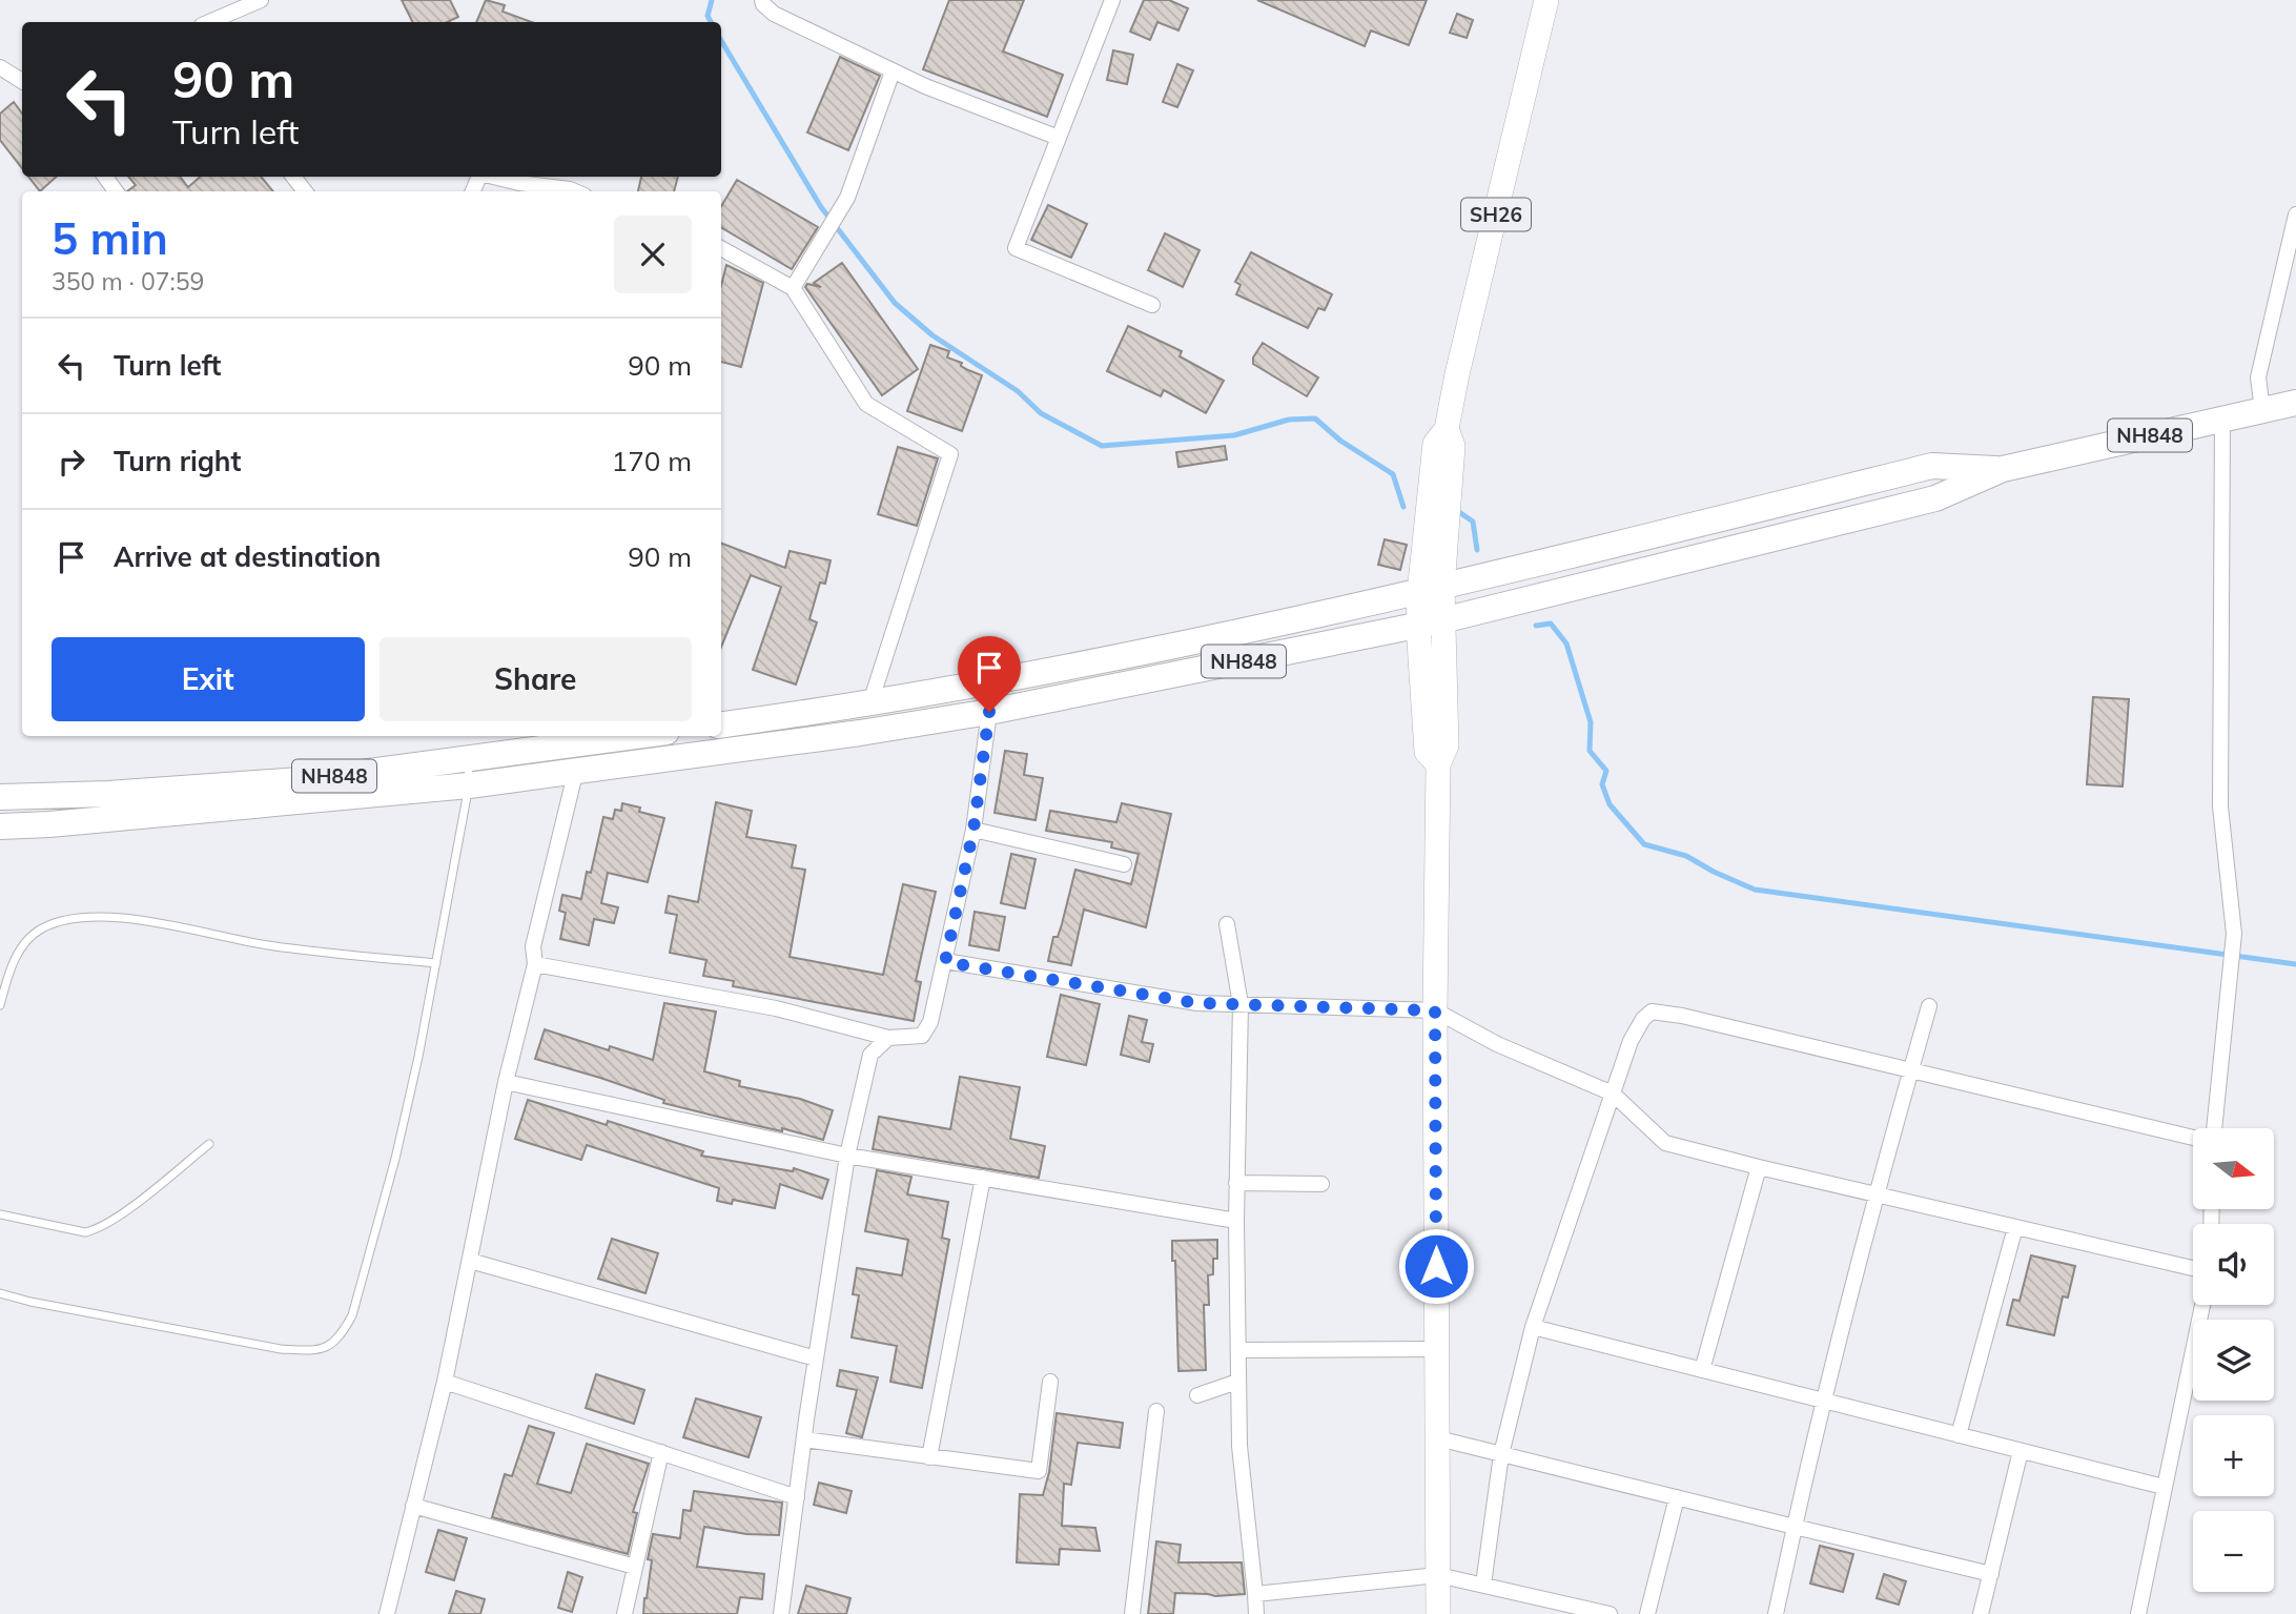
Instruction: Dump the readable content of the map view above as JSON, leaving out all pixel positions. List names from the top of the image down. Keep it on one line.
{"streets":{"highway":["NH848"],"main road":["SH26"]},"crossings":[["SH26","NH848"]],"north":"right","page":{"turn":["90 m","Turn left"],"heading":["5 min","350 m · 07:59"],"list":[{"name":"Turn left","value":"90 m"},{"name":"Turn right","value":"170 m"},{"name":"Arrive at destination","value":"90 m"}],"buttons":["Exit","Share"],"map_buttons":["+","−"]}}
